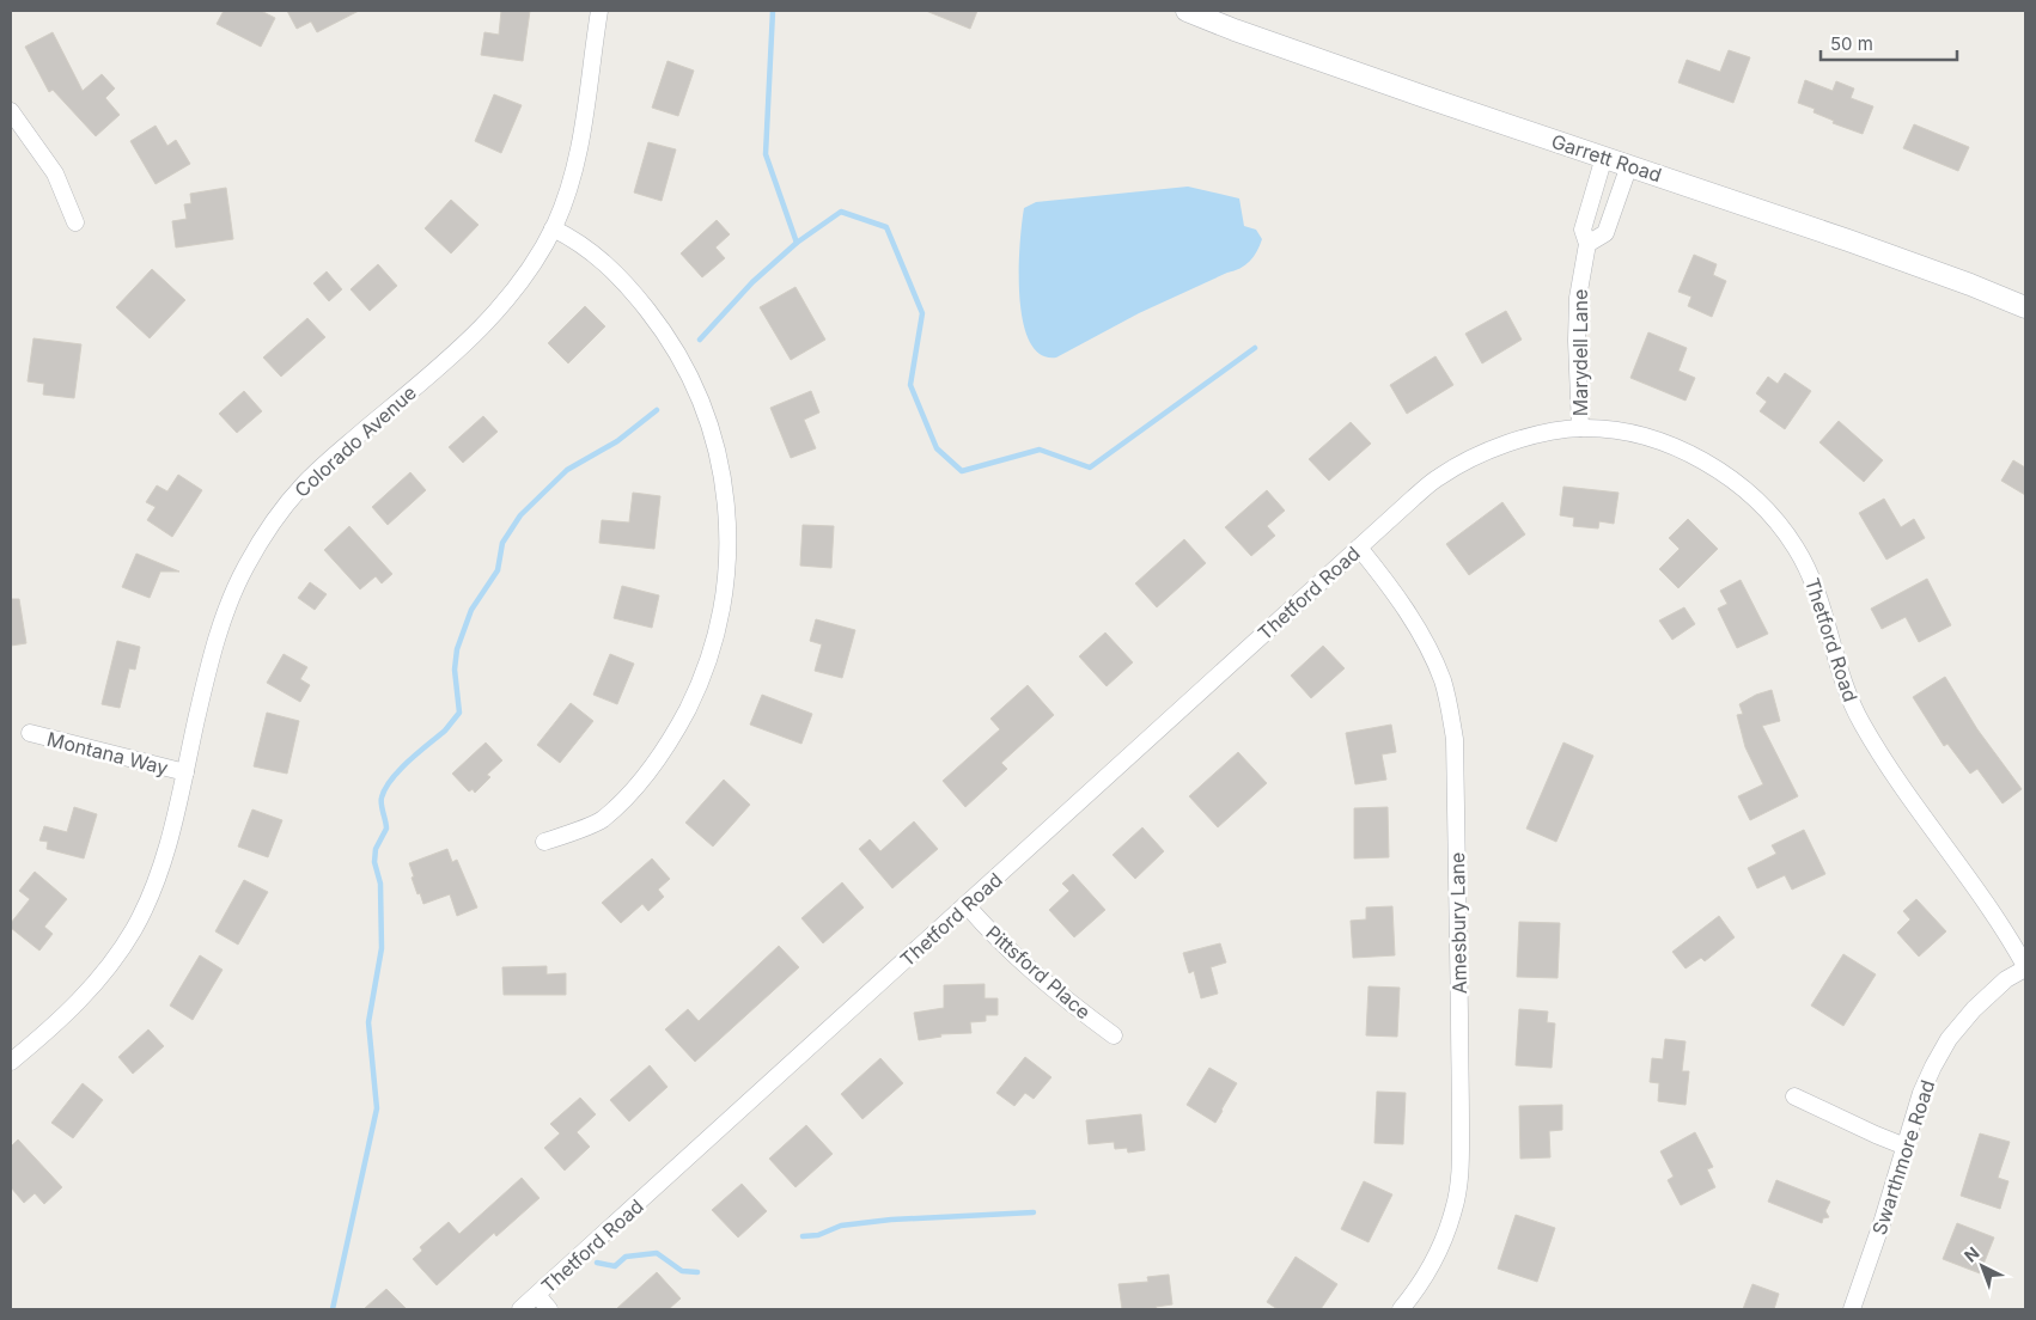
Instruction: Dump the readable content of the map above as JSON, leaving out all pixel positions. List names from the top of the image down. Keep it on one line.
{"streets":{"street":["Garrett Road","Marydell Lane","Colorado Avenue","Thetford Road","Montana Way","Amesbury Lane","Pittsford Place","Swarthmore Road"]},"crossings":[["Garrett Road","Marydell Lane"],["Marydell Lane","Thetford Road"],["Colorado Avenue","Montana Way"],["Thetford Road","Amesbury Lane"],["Thetford Road","Pittsford Place"],["Thetford Road","Swarthmore Road"]],"scale_bar":"50 m","north":"top left"}
